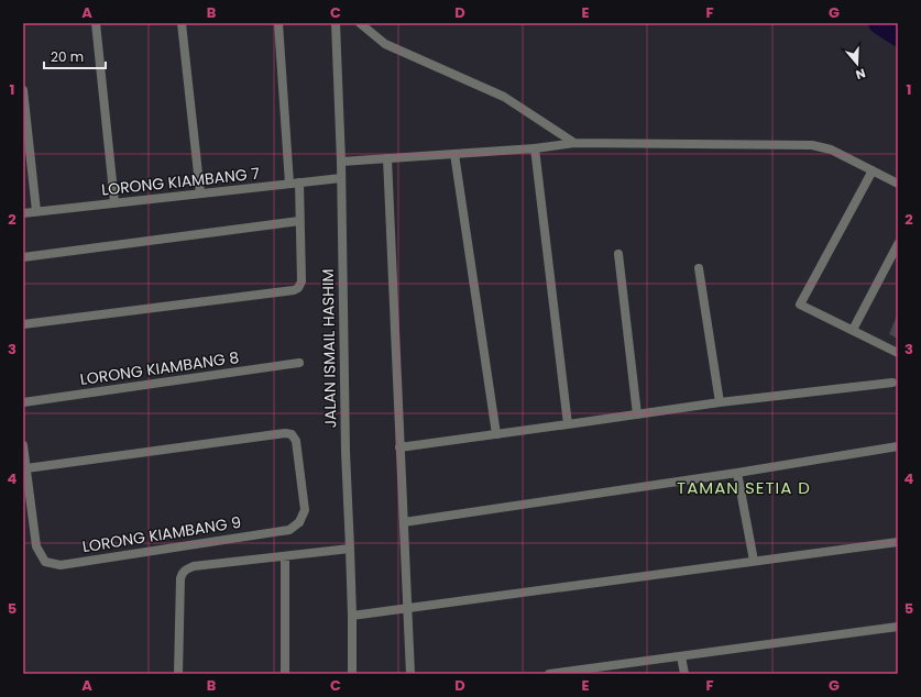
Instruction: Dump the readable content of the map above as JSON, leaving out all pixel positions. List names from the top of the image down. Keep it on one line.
{"streets":{"street":["LORONG KIAMBANG 7","JALAN ISMAIL HASHIM","LORONG KIAMBANG 8","LORONG KIAMBANG 9"]},"crossings":[["LORONG KIAMBANG 7","JALAN ISMAIL HASHIM"]],"districts":["TAMAN SETIA D"],"scale_bar":"20 m","north":"bottom","grid":{"columns":["A","B","C","D","E","F","G"],"rows":["1","2","3","4","5"]}}
